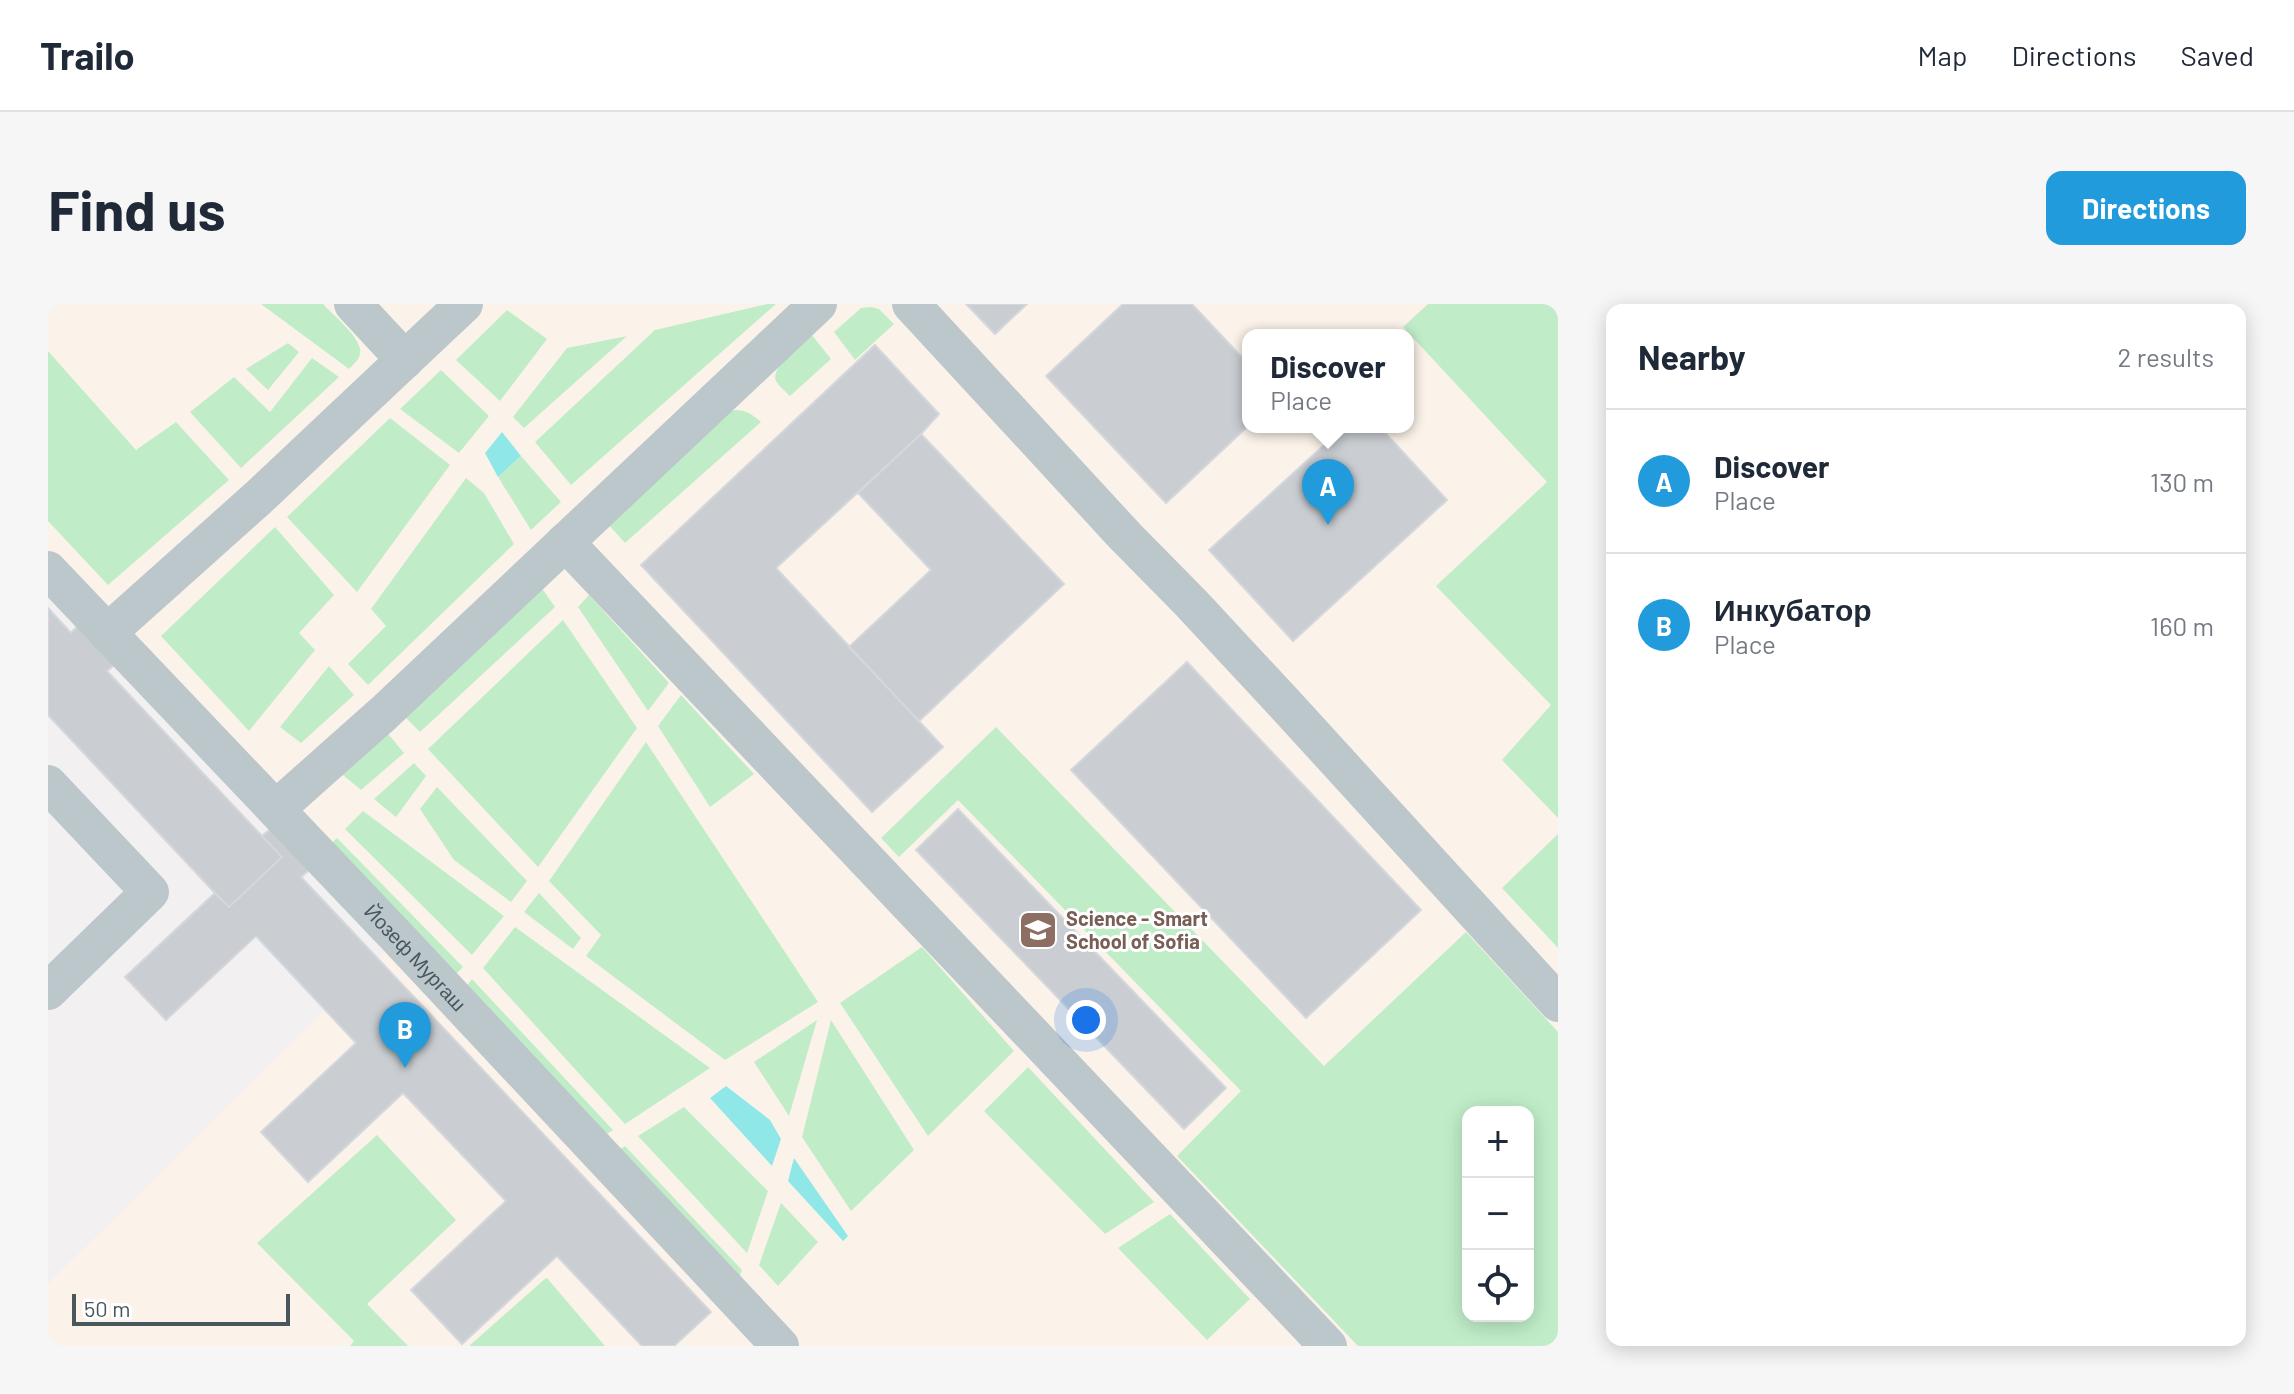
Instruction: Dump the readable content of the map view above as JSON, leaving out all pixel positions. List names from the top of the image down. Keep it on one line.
{"streets":{"lane":["Йозеф Мургаш"]},"places":{"school or university":["Science - Smart School of Sofia"]},"scale_bar":"50 m","page":{"header":"Trailo","nav":["Map","Directions","Saved"],"buttons":"Directions","title":"Find us","heading":["Nearby","2 results"],"popup":["Discover","Place"],"list":[{"mark":"A","name":"Discover","note":"Place","value":"130 m"},{"mark":"B","name":"Инкубатор","note":"Place","value":"160 m"}],"pins":["A","B"],"map_buttons":["+","−"],"scale":"50 m"}}
